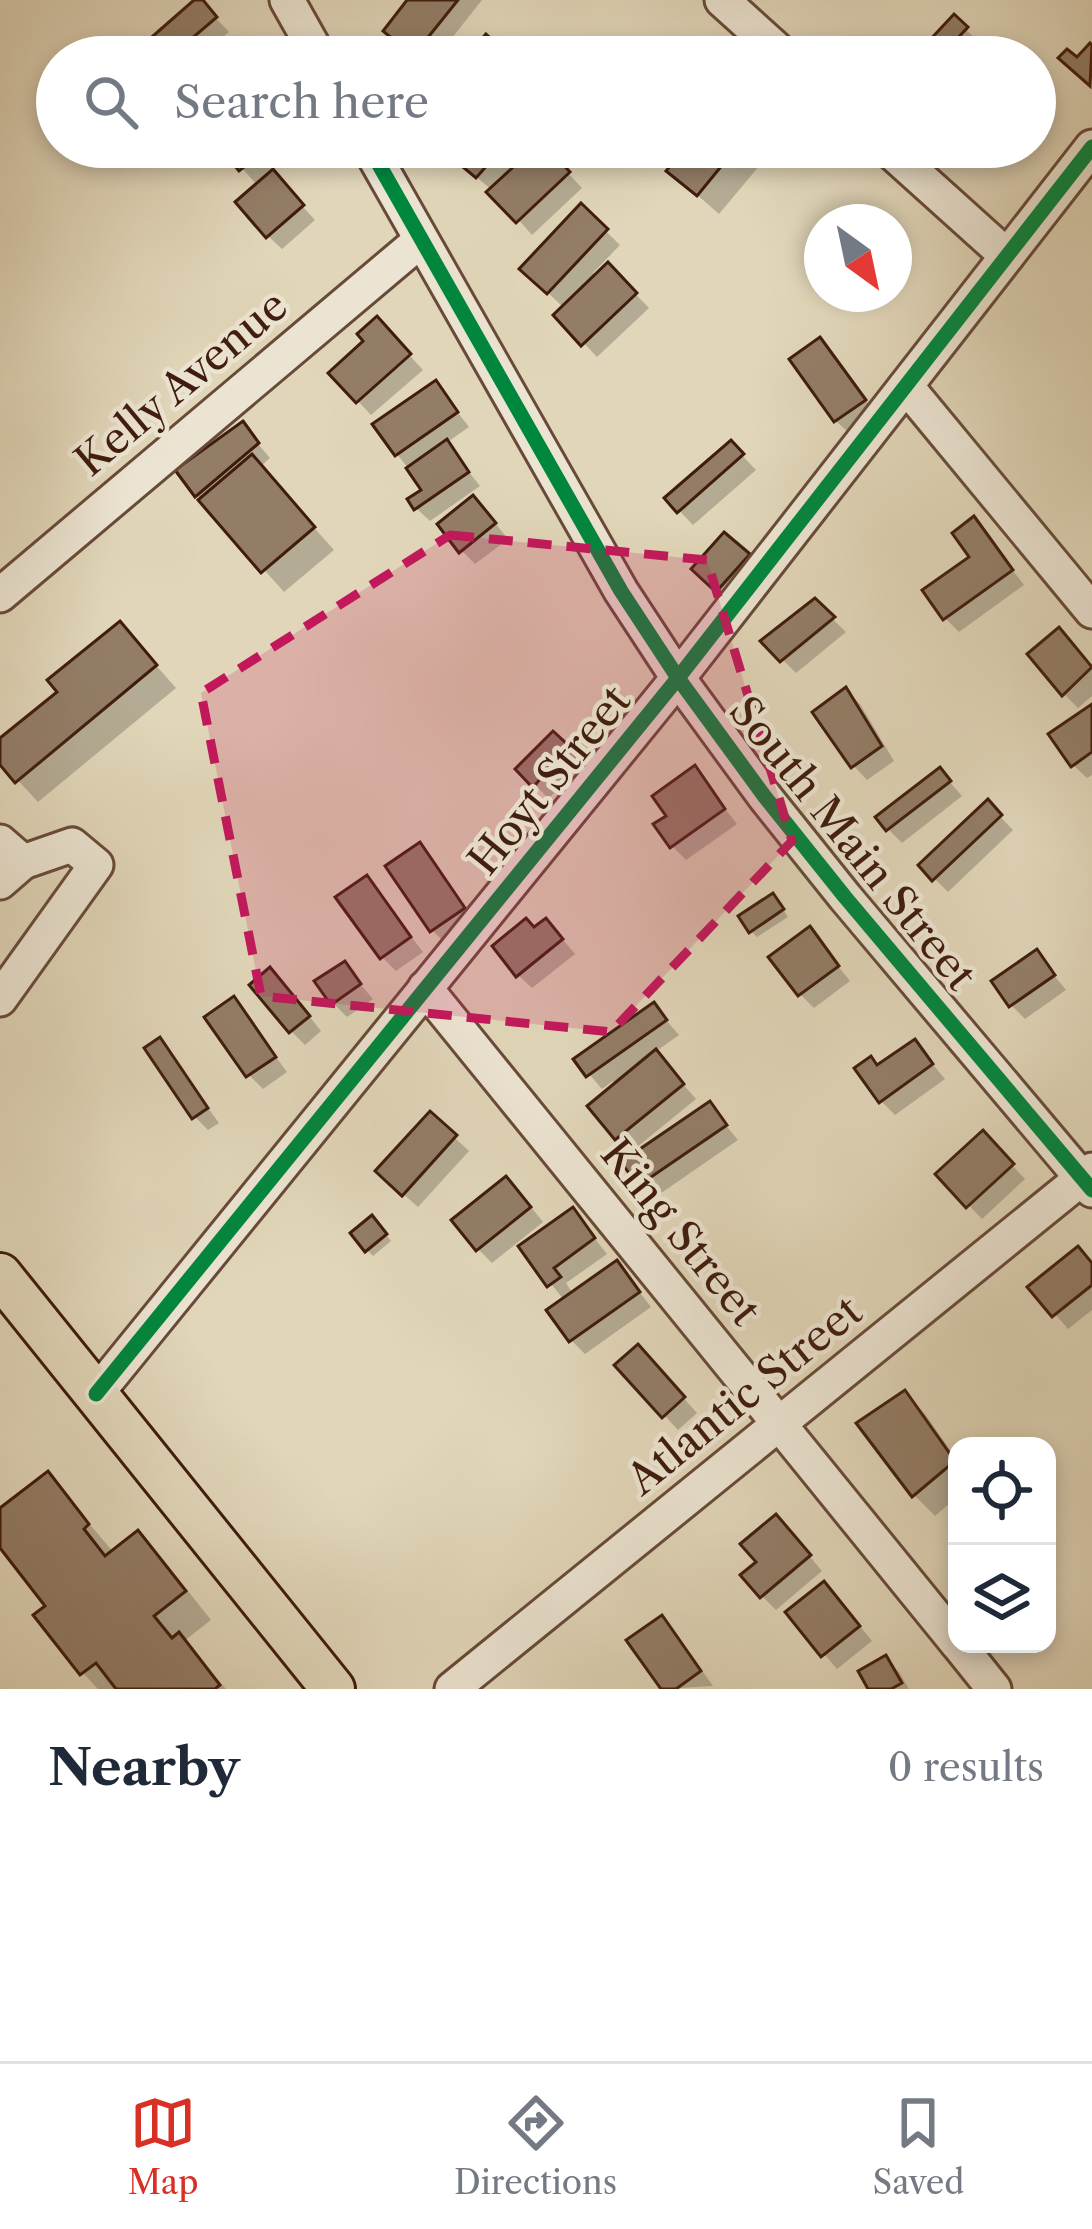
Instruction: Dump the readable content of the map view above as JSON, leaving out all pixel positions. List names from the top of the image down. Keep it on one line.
{"streets":{"street":["Kelly Avenue","Hoyt Street","South Main Street","King Street","Atlantic Street"]},"crossings":[["Kelly Avenue","South Main Street"],["Hoyt Street","South Main Street"],["Hoyt Street","King Street"],["South Main Street","Atlantic Street"],["King Street","Atlantic Street"]],"north":"bottom right","page":{"search":"Search here","heading":["Nearby","0 results"],"nav":["Map","Directions","Saved"]}}
